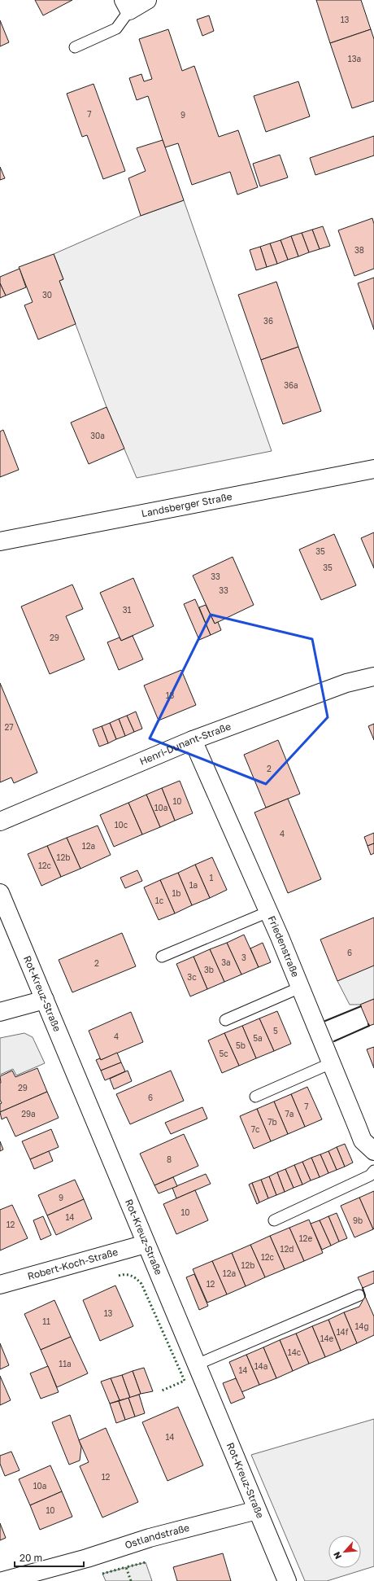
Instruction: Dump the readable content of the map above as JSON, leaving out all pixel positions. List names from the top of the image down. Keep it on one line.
{"streets":{"street":["Landsberger Straße","Henri-Dunant-Straße","Friedenstraße","Rot-Kreuz-Straße","Robert-Koch-Straße","Ostlandstraße"]},"crossings":[["Henri-Dunant-Straße","Friedenstraße"],["Rot-Kreuz-Straße","Robert-Koch-Straße"],["Rot-Kreuz-Straße","Ostlandstraße"]],"house_numbers":["13","13a","7","9","38","30","36","36a","30a","35","35","33","33","31","29","13","27","2","10","10a","10c","4","12a","12b","12c","1","1a","1b","1c","6","3","3a","2","3b","3c","5","4","5a","5b","5c","29","6","7","29a","7a","7b","7c","8","9","10","14","9b","12","12e","12d","12c","12b","12a","12","13","11","14g","14f","14e","14c","11a","14a","14","14","12","10a","10"],"scale_bar":"20 m","north":"bottom left"}
